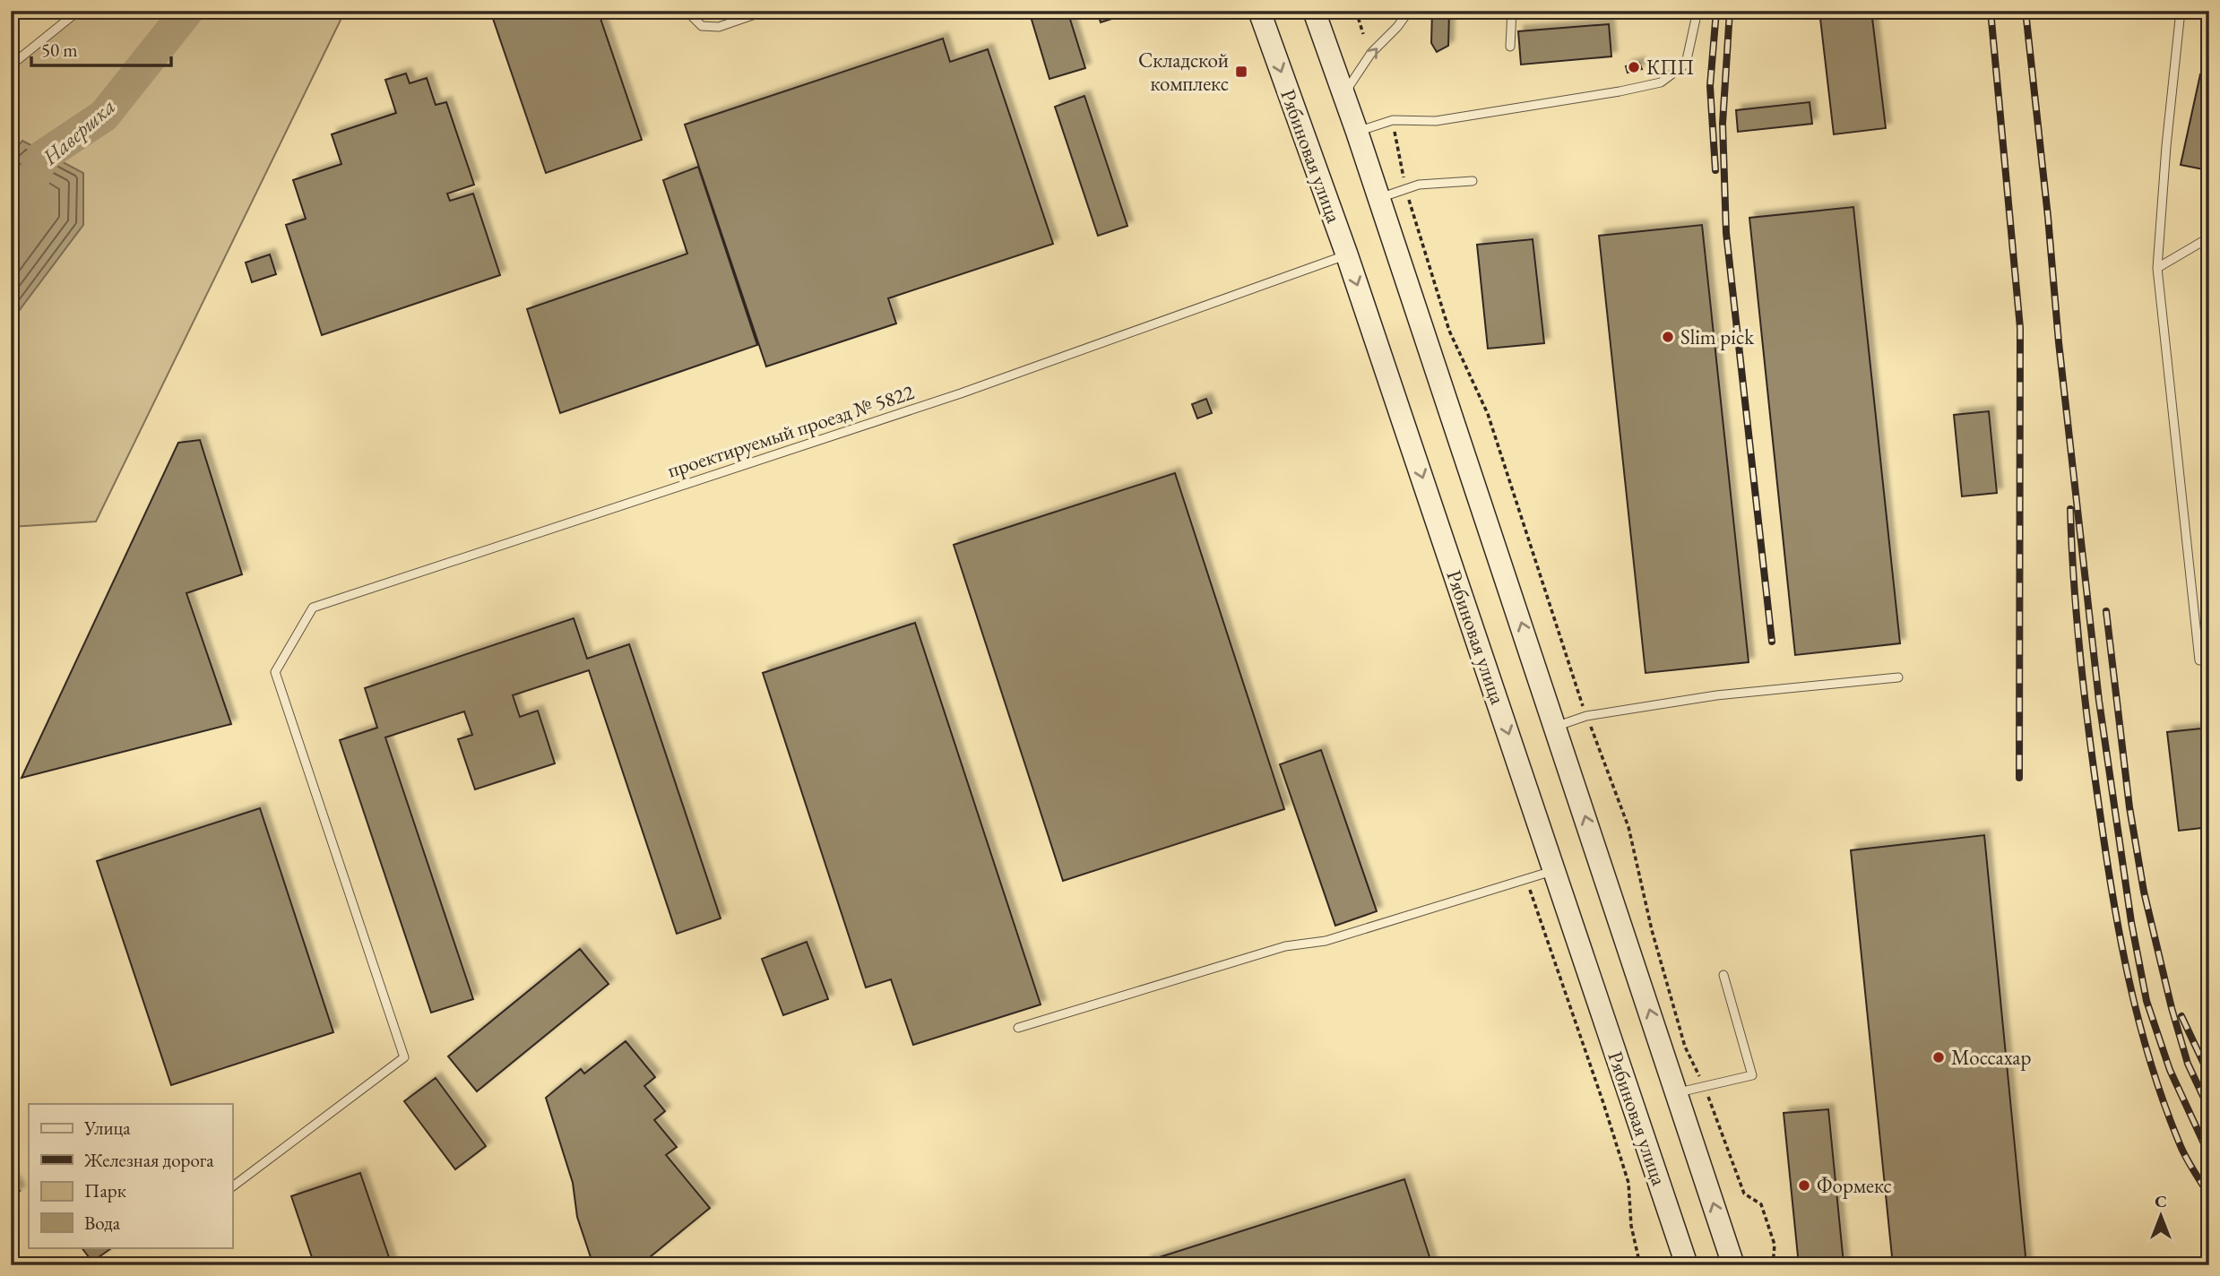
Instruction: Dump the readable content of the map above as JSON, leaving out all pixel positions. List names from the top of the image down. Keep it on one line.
{"streets":{"main road":["Рябиновая улица"],"lane":["проектируемый проезд № 5822"]},"crossings":[["Рябиновая улица","проектируемый проезд № 5822"]],"water":["Навершка"],"places":{"other":["КПП","Slim pick","Моссахар","Формекс"],"transit":["Складской комплекс"]},"legend":["Улица","Железная дорога","Парк","Вода"],"scale_bar":"50 m","north":"top"}
